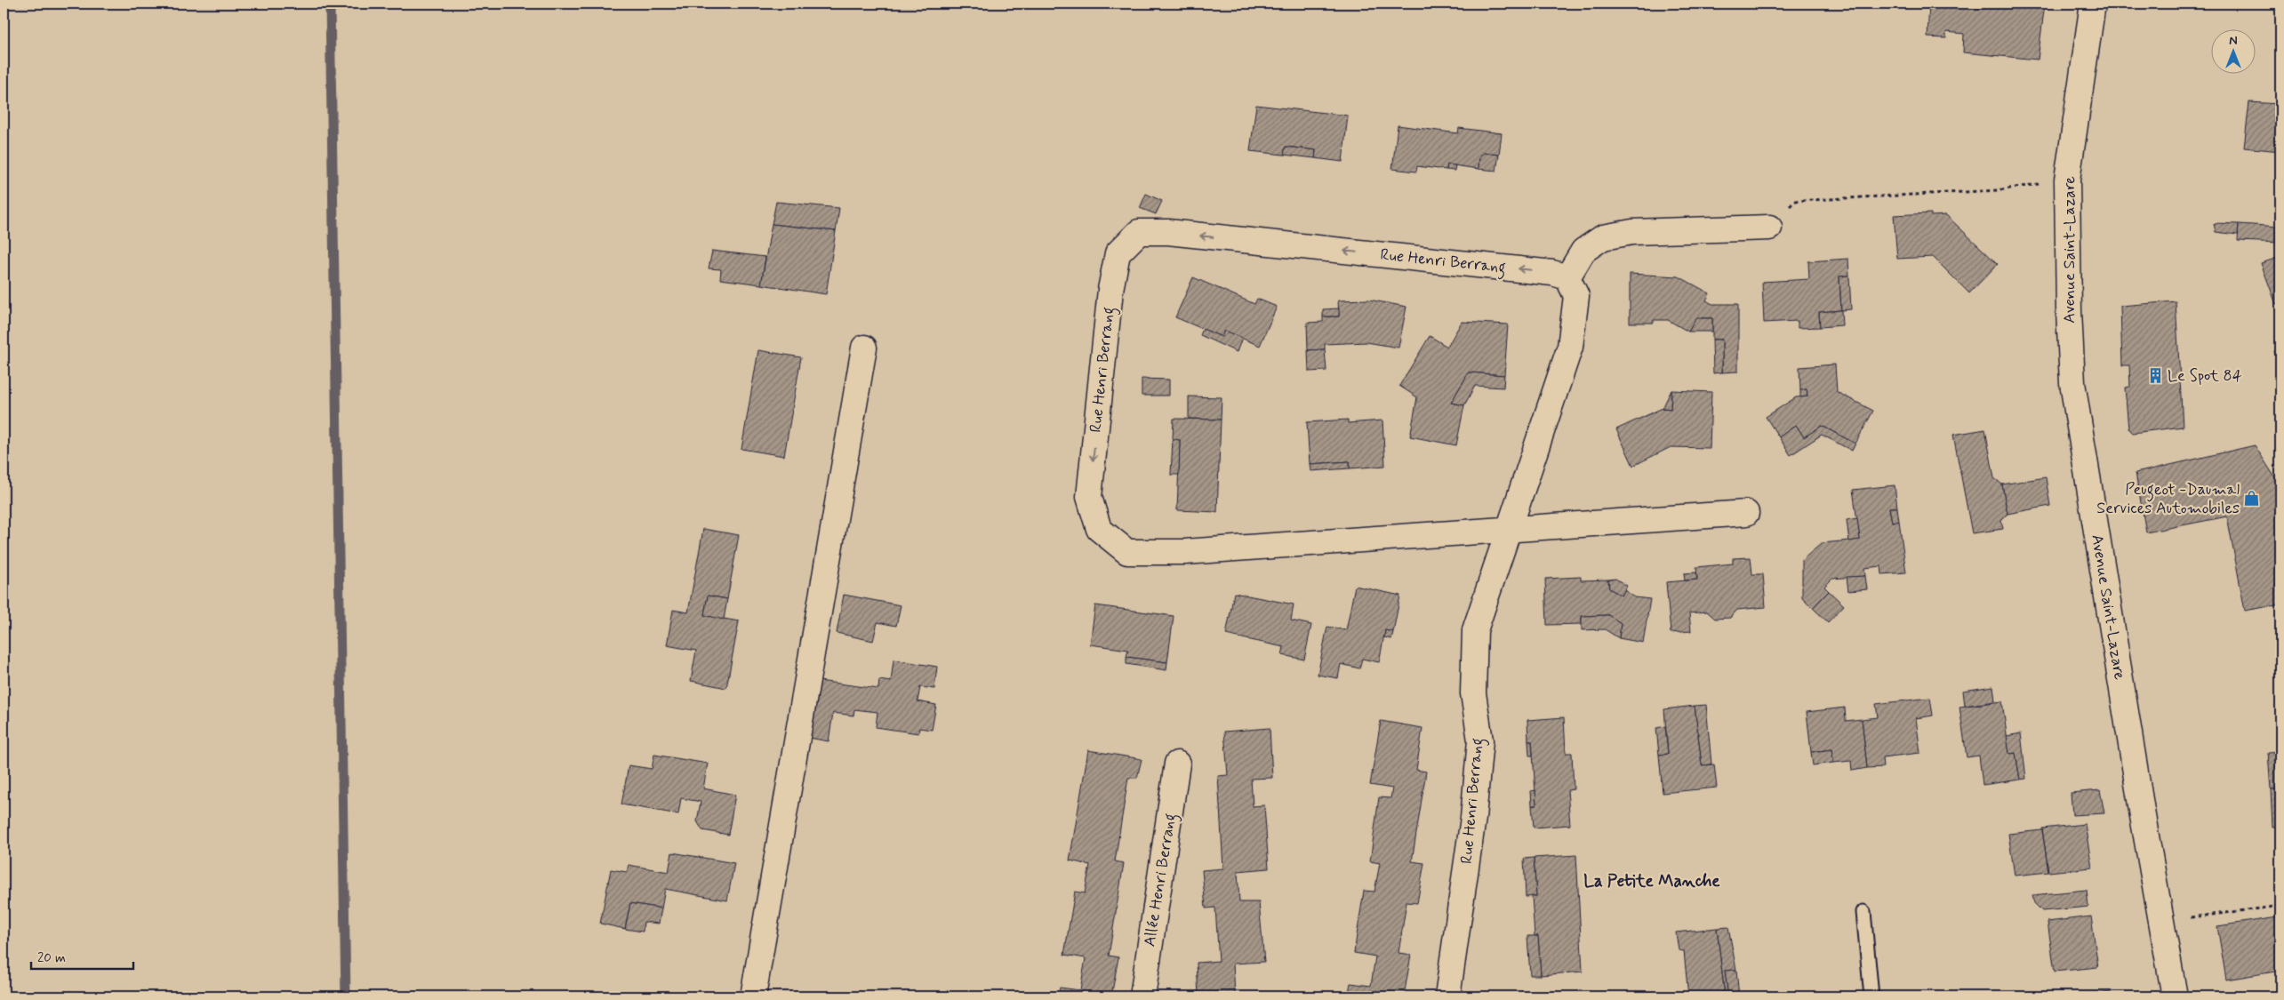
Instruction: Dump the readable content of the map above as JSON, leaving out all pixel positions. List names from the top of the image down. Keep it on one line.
{"streets":{"street":["Avenue Saint-Lazare","Rue Henri Berrang","Allée Henri Berrang"]},"districts":["La Petite Manche"],"places":{"building":["Le Spot 84"],"shop":["Peugeot -Daumal Services Automobiles"]},"scale_bar":"20 m","north":"top"}
